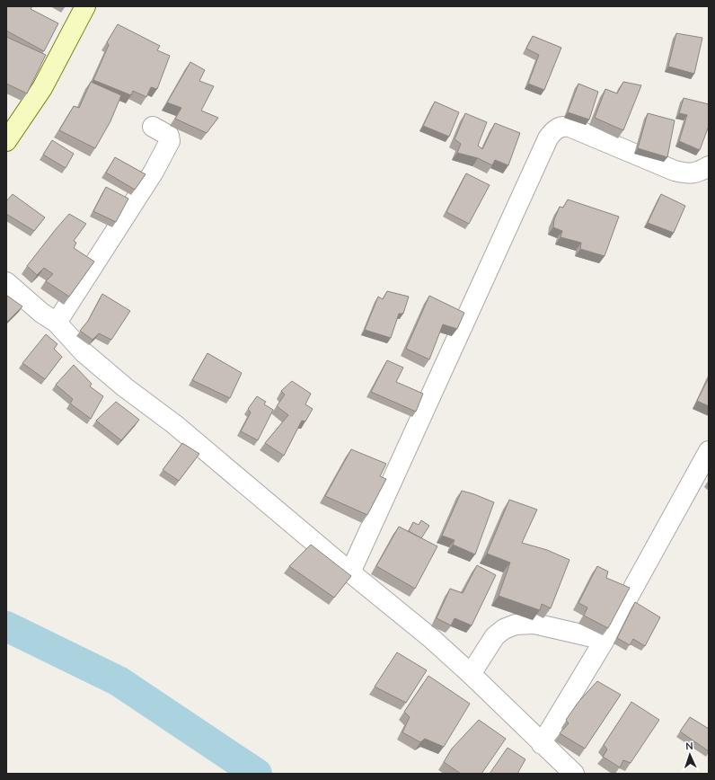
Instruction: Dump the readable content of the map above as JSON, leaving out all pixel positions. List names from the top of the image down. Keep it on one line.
{"north":"top"}
